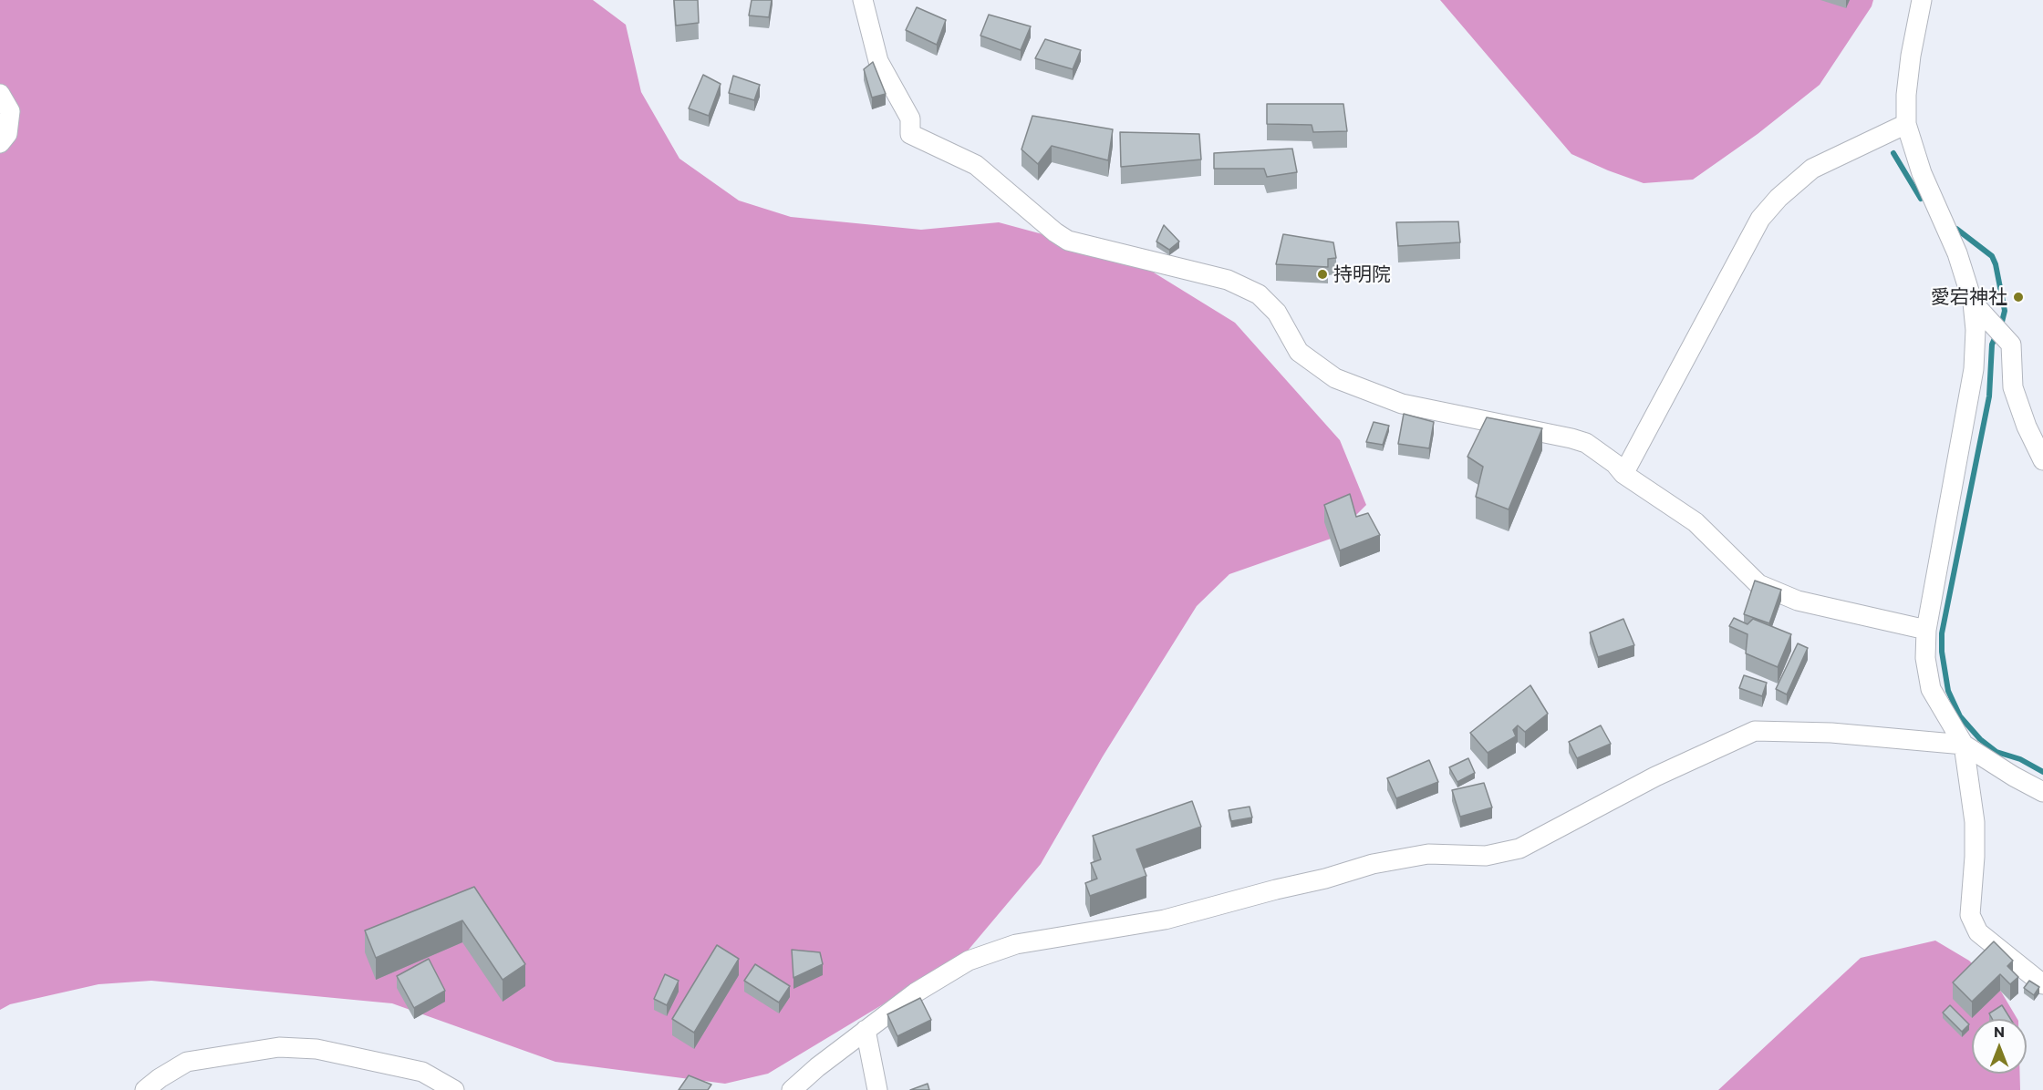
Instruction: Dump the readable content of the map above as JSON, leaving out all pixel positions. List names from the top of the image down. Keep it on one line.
{"places":["持明院","愛宕神社"],"north":"top"}
